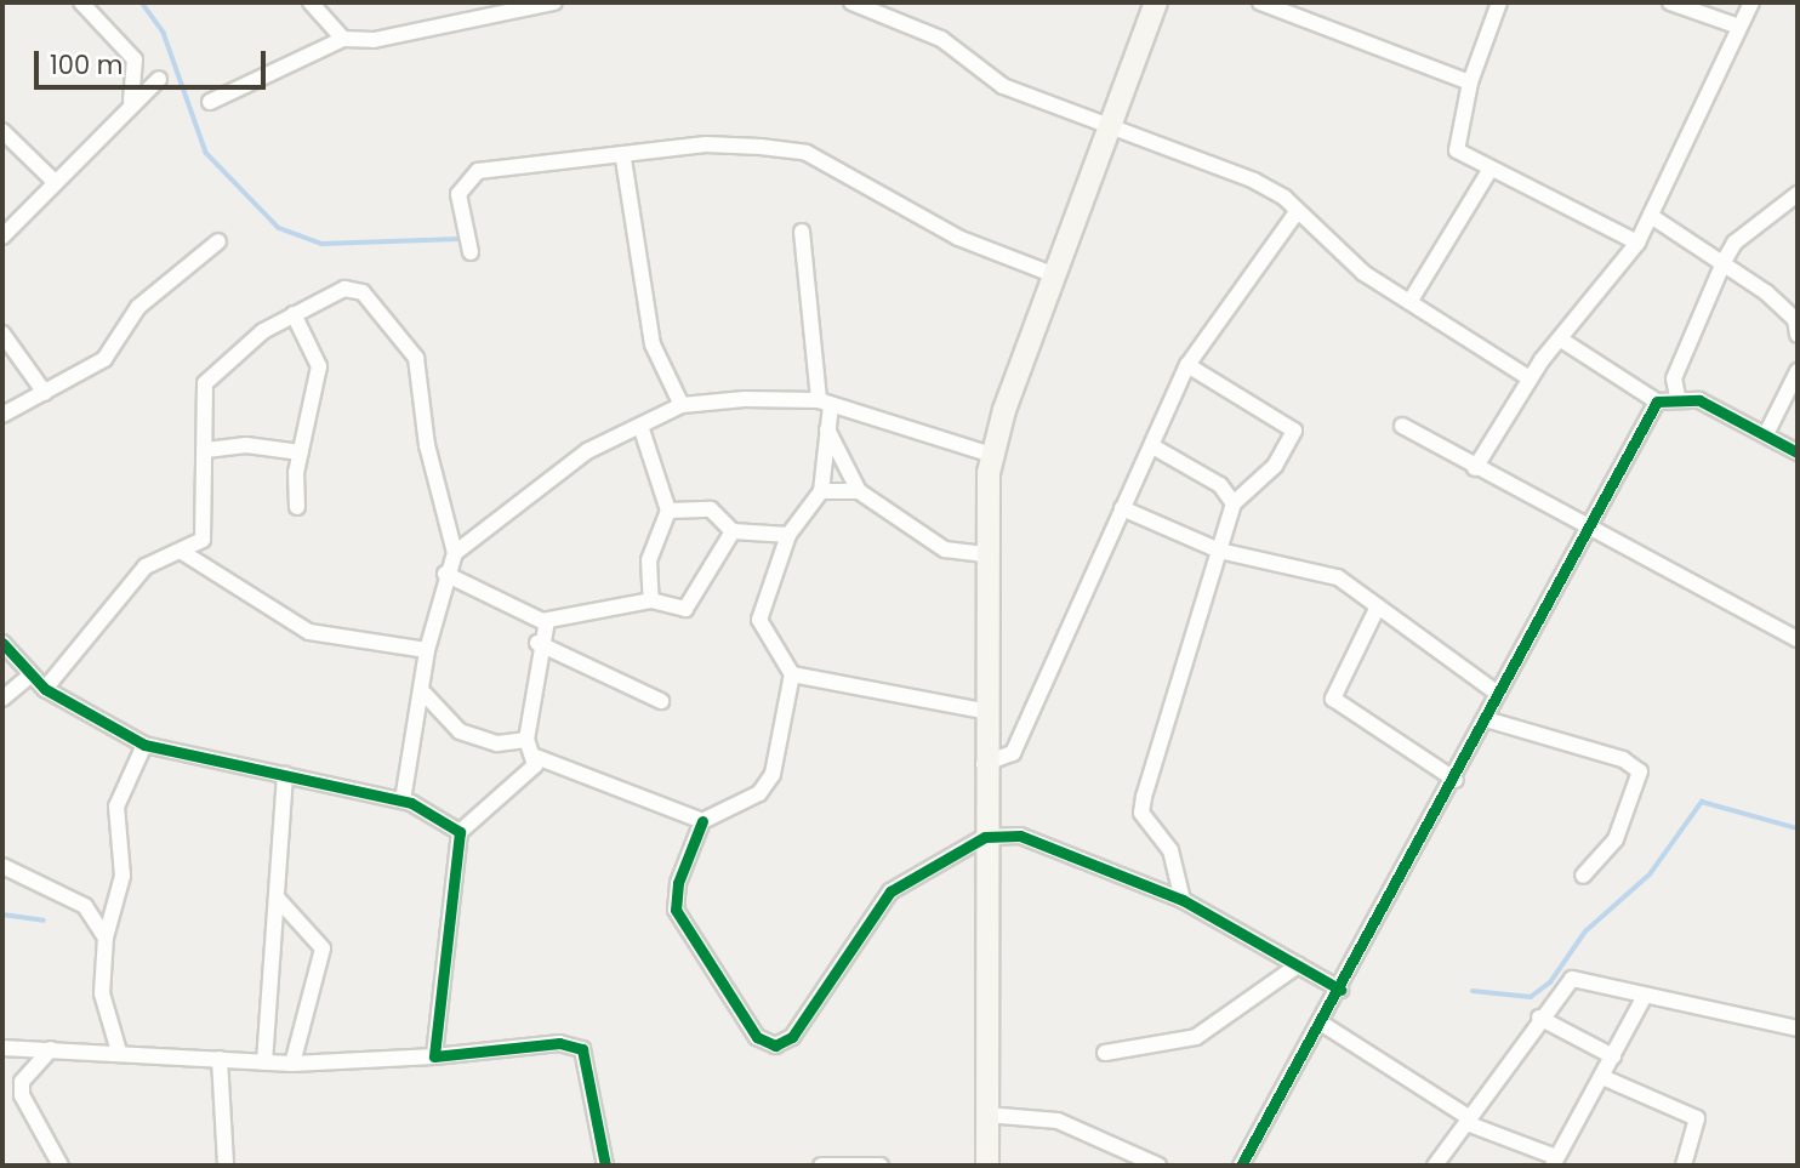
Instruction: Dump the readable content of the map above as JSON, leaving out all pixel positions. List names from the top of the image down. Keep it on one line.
{"scale_bar":"100 m"}
